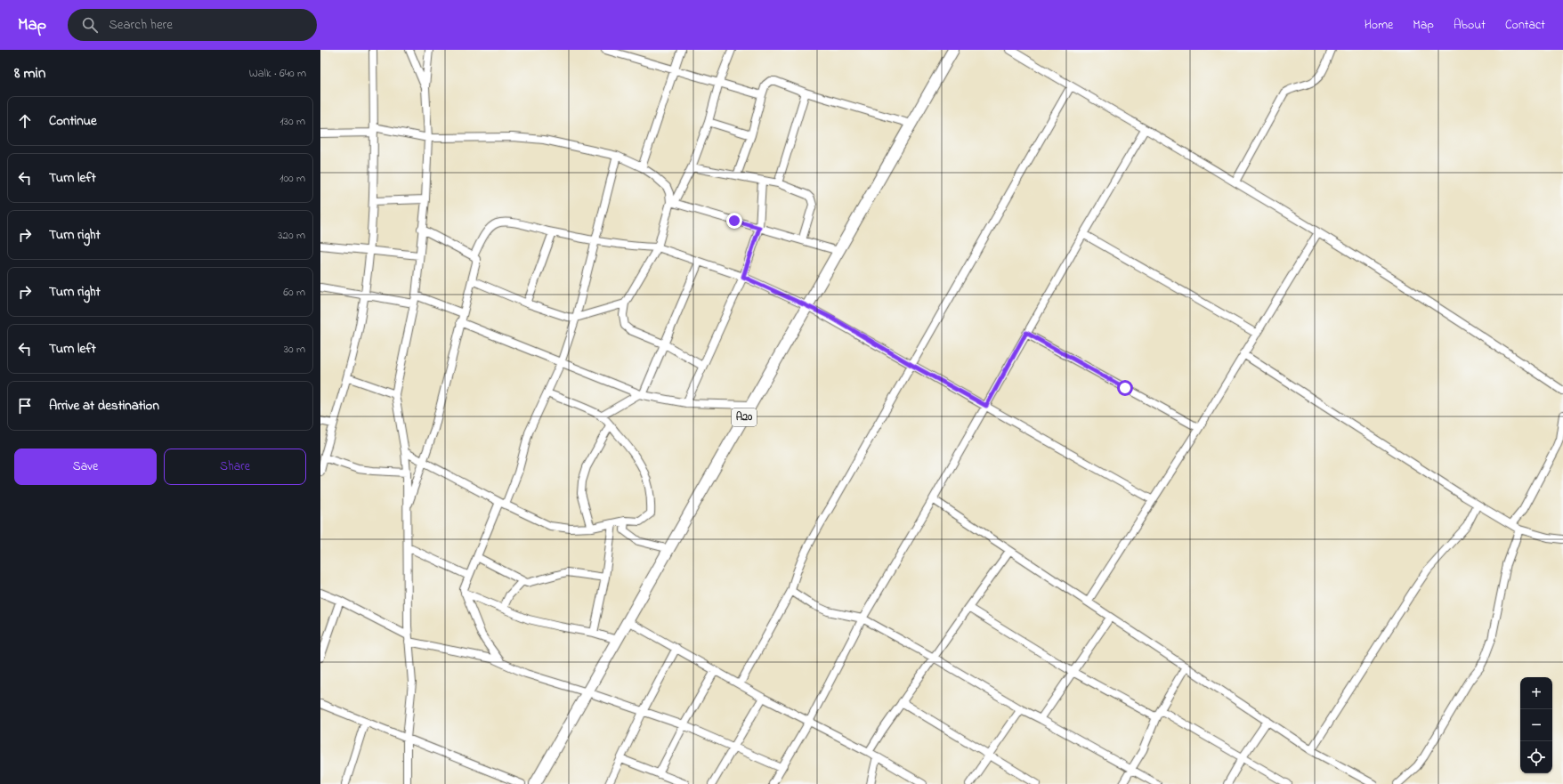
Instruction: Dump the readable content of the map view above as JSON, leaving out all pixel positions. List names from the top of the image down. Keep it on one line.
{"streets":{"main road":["A20"]},"page":{"header":"Map","search":"Search here","nav":["Home","Map","About","Contact"],"heading":["8 min","Walk · 640 m"],"list":[["Continue","130 m"],["Turn left","100 m"],["Turn right","320 m"],["Turn right","60 m"],["Turn left","30 m"],"Arrive at destination"],"buttons":["Save","Share"],"map_buttons":["+","−"]}}
